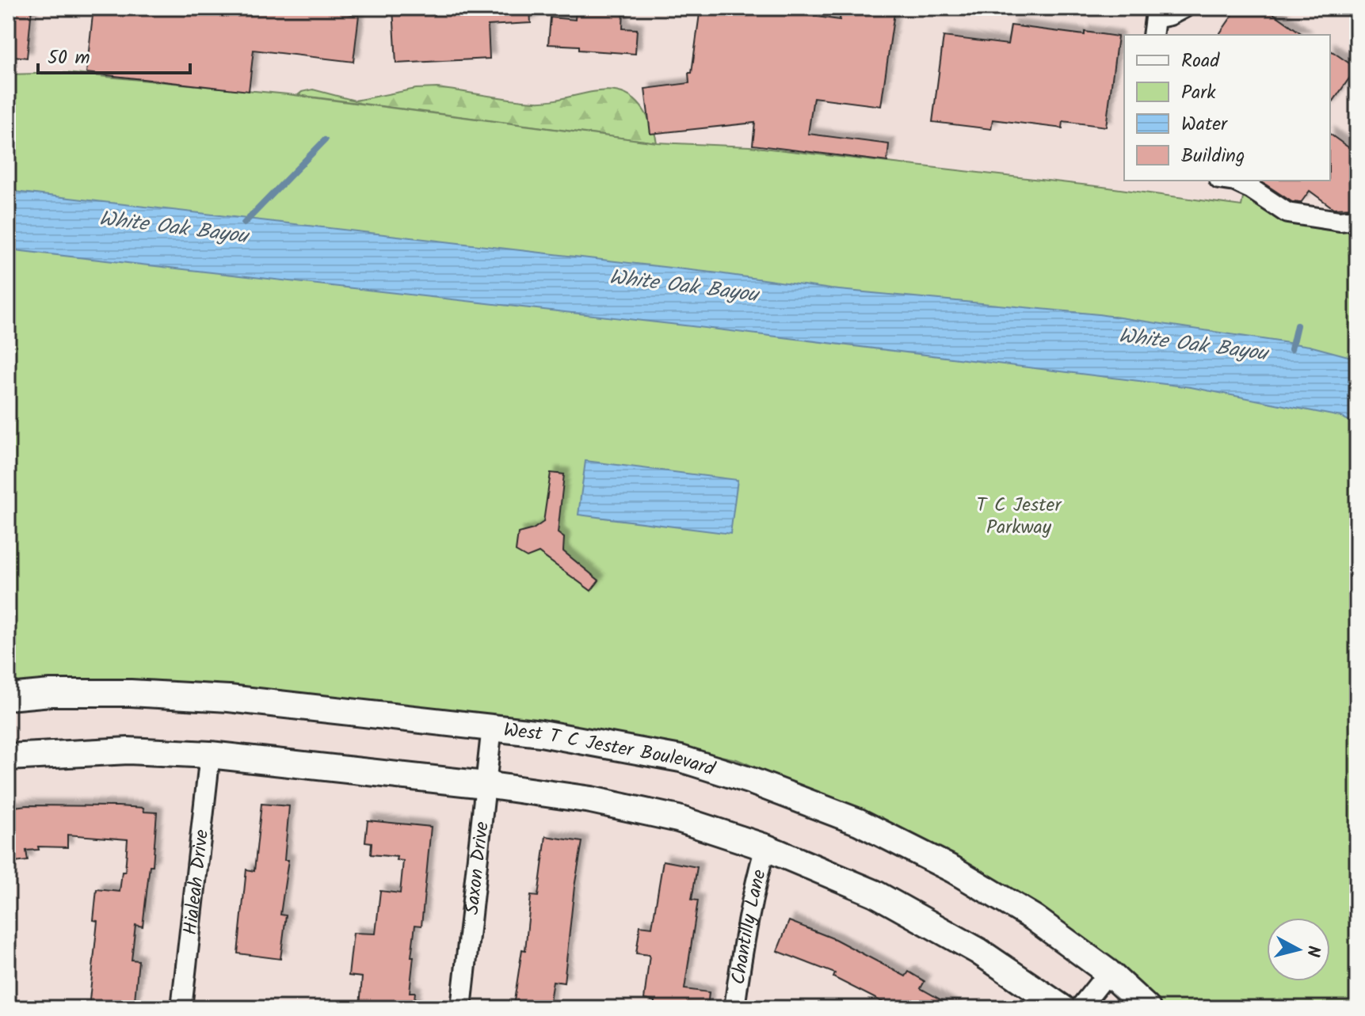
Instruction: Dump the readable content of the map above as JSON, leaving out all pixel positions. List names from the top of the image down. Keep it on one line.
{"streets":{"main road":["West T C Jester Boulevard"],"street":["Saxon Drive","Hialeah Drive","Chantilly Lane"]},"crossings":[["West T C Jester Boulevard","Saxon Drive"]],"water":["White Oak Bayou"],"parks":["T C Jester Parkway"],"legend":["Road","Park","Water","Building"],"scale_bar":"50 m","north":"right"}
